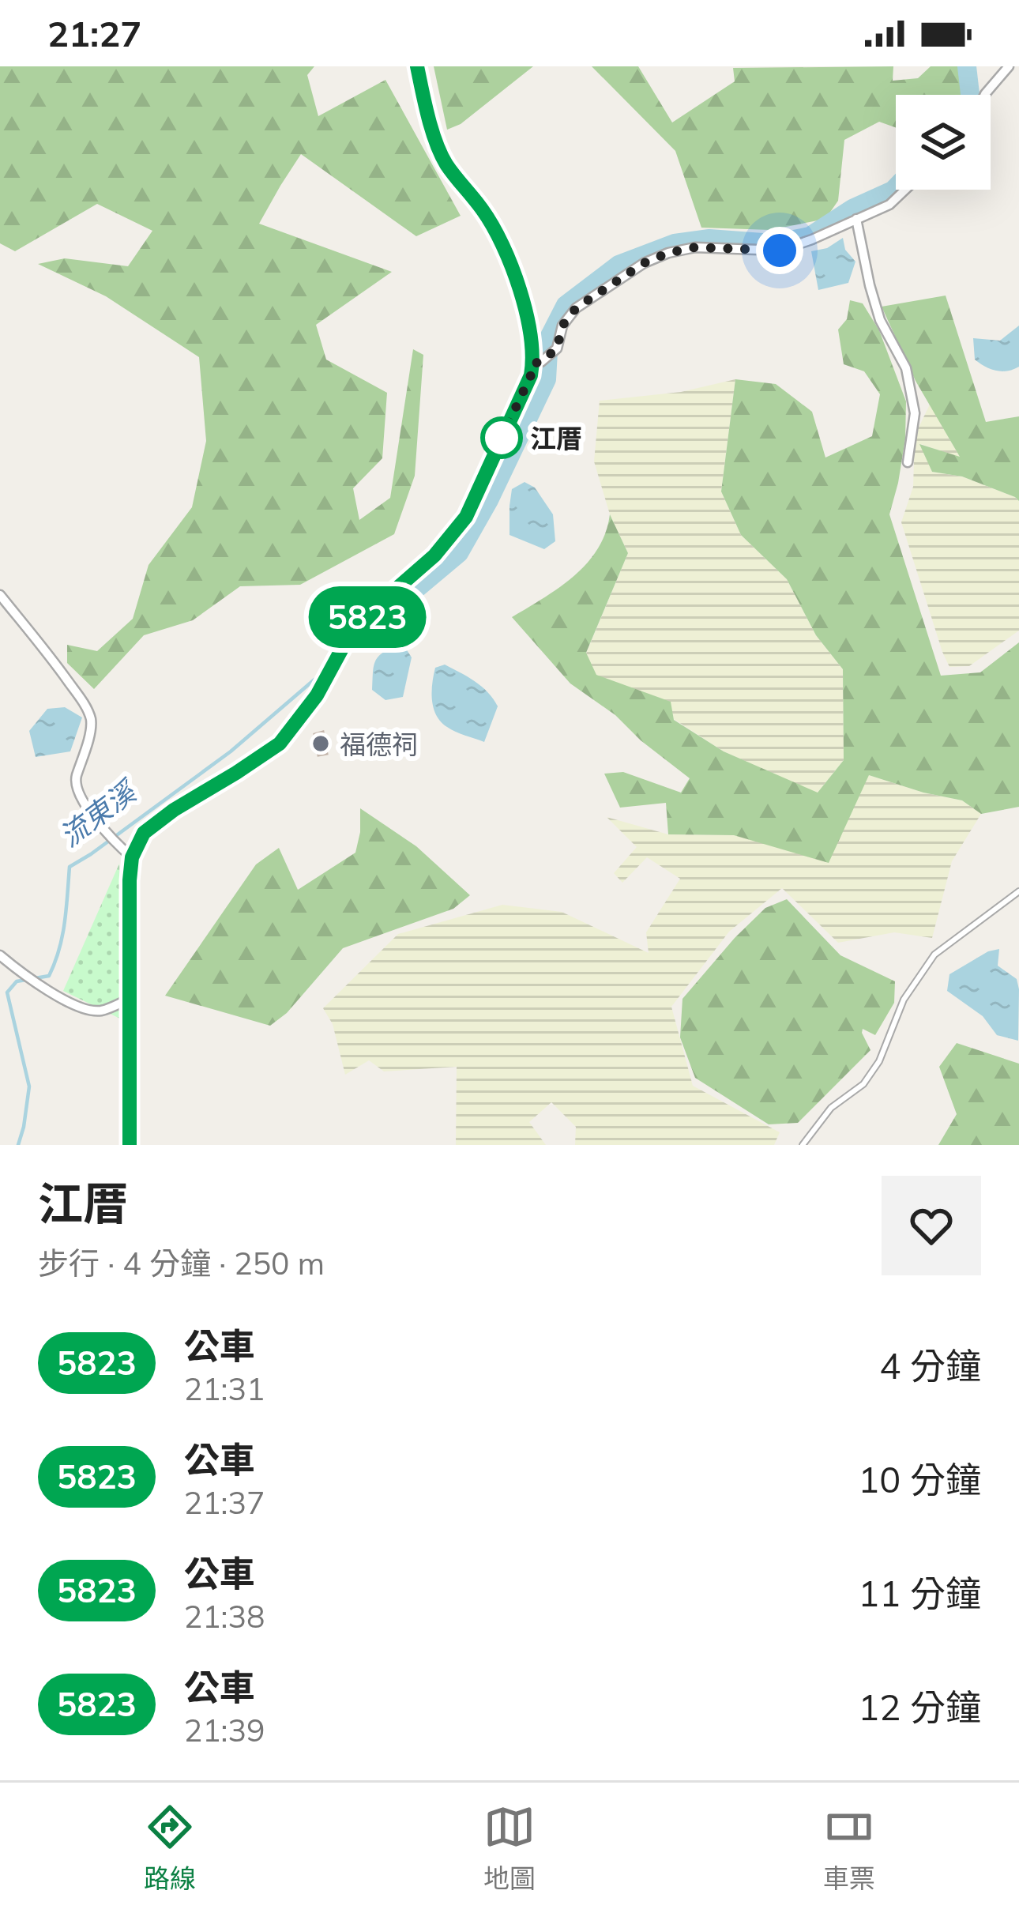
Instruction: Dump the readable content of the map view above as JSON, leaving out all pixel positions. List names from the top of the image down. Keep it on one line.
{"water":["流東溪"],"places":["江厝","福德祠"],"lines":["bus line 5823"],"page":{"status":"21:27","on_map":"5823","heading":["江厝","步行 · 4 分鐘 · 250 m"],"list":[{"mark":"5823","name":"公車","note":"21:31","value":"4 分鐘"},{"mark":"5823","name":"公車","note":"21:37","value":"10 分鐘"},{"mark":"5823","name":"公車","note":"21:38","value":"11 分鐘"},{"mark":"5823","name":"公車","note":"21:39","value":"12 分鐘"}],"tabs":["路線","地圖","車票"]}}
